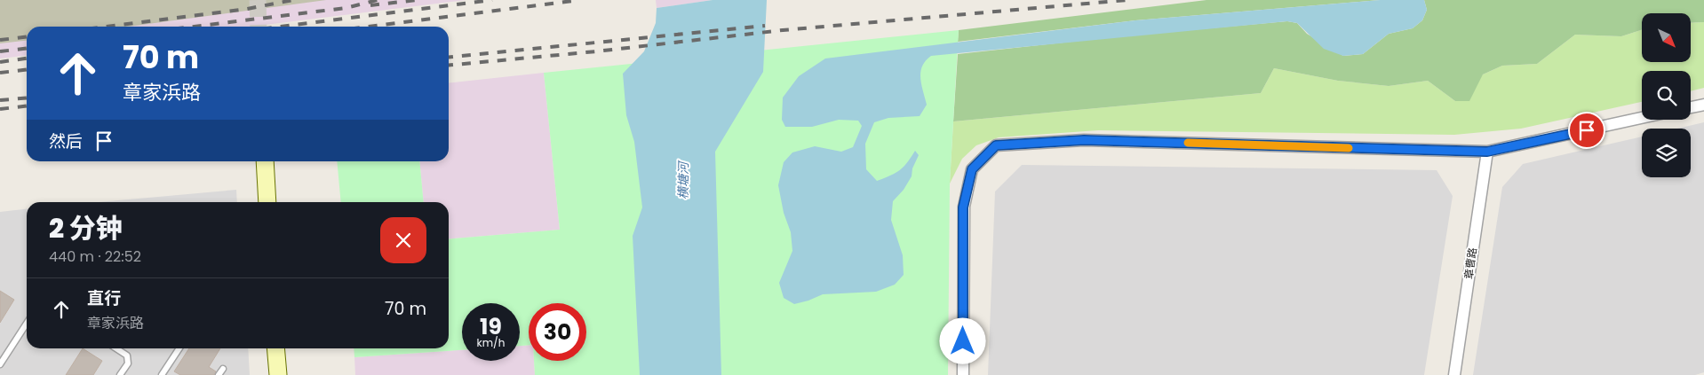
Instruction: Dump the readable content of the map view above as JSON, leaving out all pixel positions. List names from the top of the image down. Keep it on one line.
{"streets":{"street":["章曹路"]},"water":["横塘河"],"north":"bottom right","page":{"turn":["70 m","章家浜路"],"then":"然后","heading":["2 分钟","440 m · 22:52"],"list":[{"name":"直行","note":"章家浜路","value":"70 m"}],"speed":"19 km/h","limit":"30"}}
